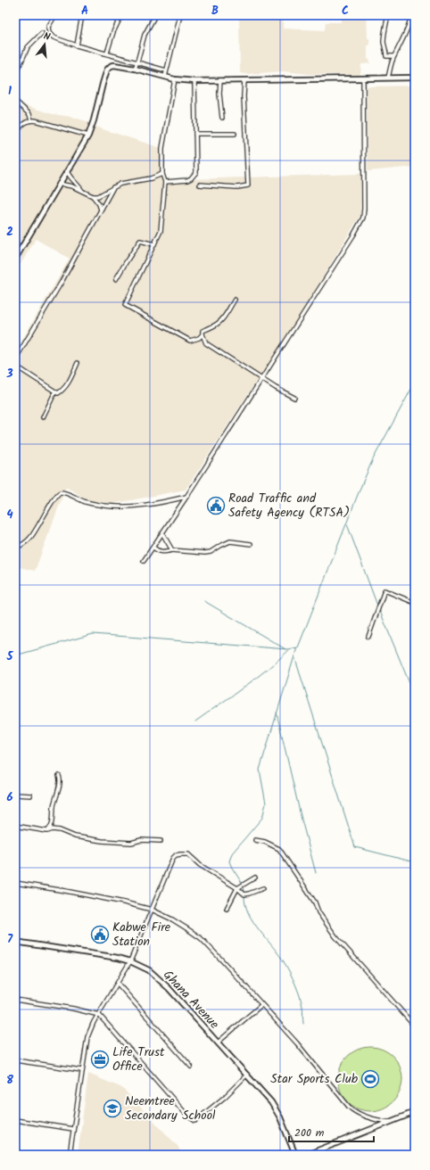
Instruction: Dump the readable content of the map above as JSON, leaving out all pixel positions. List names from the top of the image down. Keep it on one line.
{"streets":{"main road":["Ghana Avenue"]},"places":{"public building":["Road Traffic and Safety Agency (RTSA)","Kabwe Fire Station"],"office":["Life Trust Office"],"sports":["Star Sports Club"],"school or university":["Neemtree Secondary School"]},"scale_bar":"200 m","north":"top","grid":{"columns":["A","B","C"],"rows":["1","2","3","4","5","6","7","8"]}}
